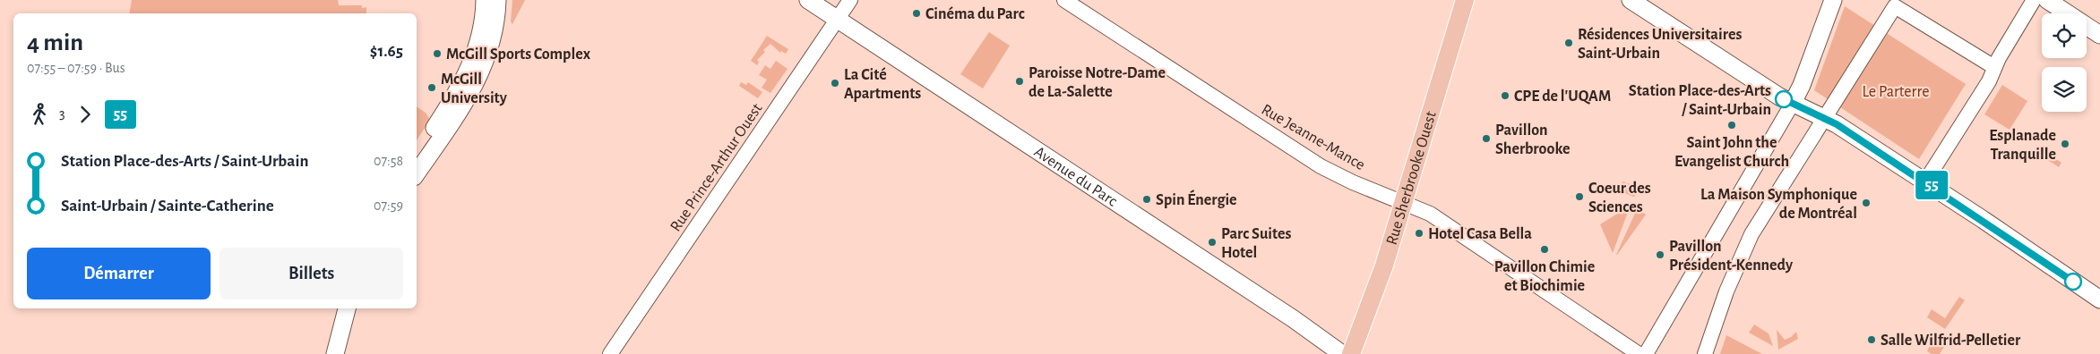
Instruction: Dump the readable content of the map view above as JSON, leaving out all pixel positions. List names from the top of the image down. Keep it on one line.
{"streets":{"main road":["Avenue du Parc","Rue Sherbrooke Ouest"],"street":["Rue Jeanne-Mance","Rue Prince-Arthur Ouest"]},"crossings":[["Rue Jeanne-Mance","Rue Sherbrooke Ouest"],["Rue Prince-Arthur Ouest","Avenue du Parc"]],"parks":["Le Parterre"],"places":["Cinéma du Parc","Résidences Universitaires Saint-Urbain","McGill Sports Complex","Paroisse Notre-Dame de La-Salette","La Cité Apartments","McGill University","CPE de l'UQAM","Station Place-des-Arts / Saint-Urbain","Saint John the Evangelist Church","Pavillon Sherbrooke","Esplanade Tranquille","Coeur des Sciences","Spin Énergie","La Maison Symphonique de Montréal","Hotel Casa Bella","Parc Suites Hotel","Pavillon Chimie et Biochimie","Pavillon Président-Kennedy","Salle Wilfrid-Pelletier"],"lines":["bus line 55"],"page":{"on_map":"55","heading":["4 min","07:55 – 07:59 · Bus","$1.65"],"legs":["3","55"],"list":[{"name":"Station Place-des-Arts / Saint-Urbain","value":"07:58"},{"name":"Saint-Urbain / Sainte-Catherine","value":"07:59"}],"buttons":["Démarrer","Billets"]}}
